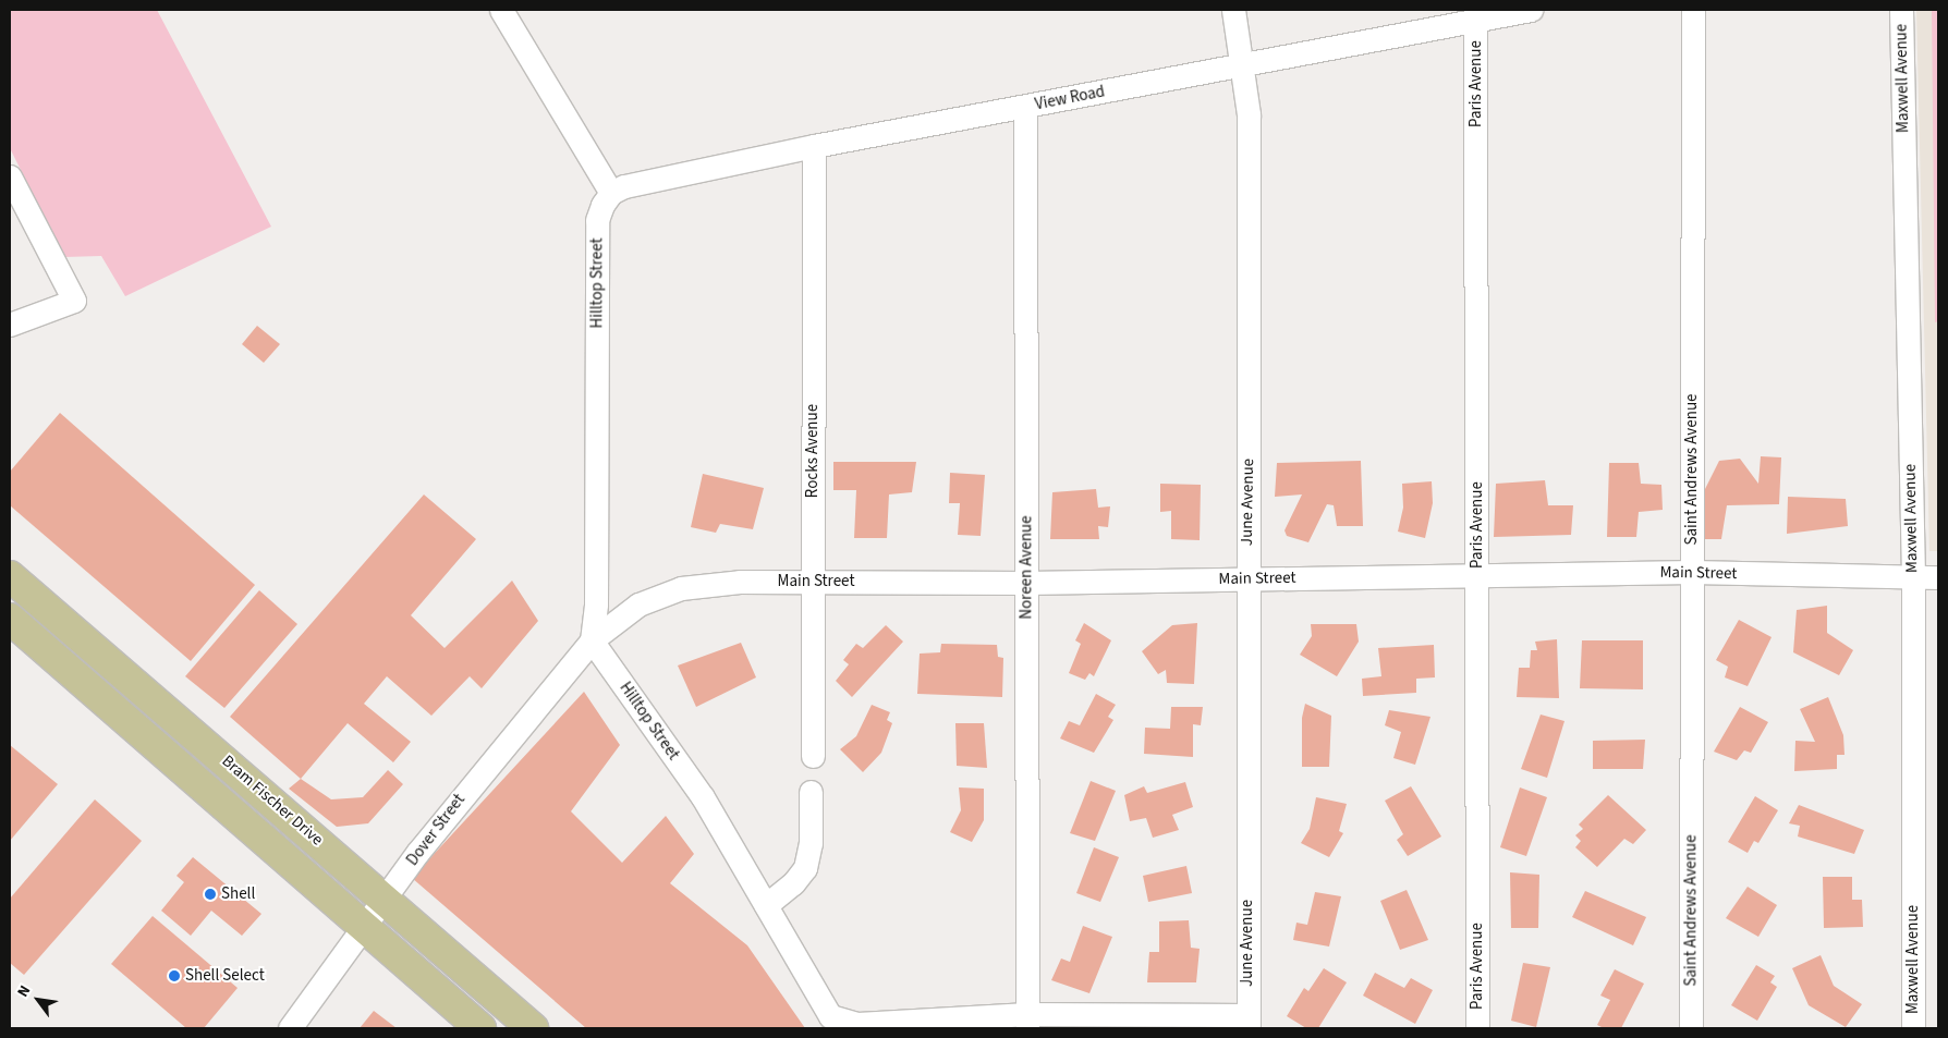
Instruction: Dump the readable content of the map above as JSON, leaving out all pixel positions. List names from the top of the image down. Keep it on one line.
{"streets":{"main road":["Bram Fischer Drive"],"street":["Maxwell Avenue","Paris Avenue","View Road","Hilltop Street","Rocks Avenue","Saint Andrews Avenue","June Avenue","Noreen Avenue","Main Street","Dover Street"]},"crossings":[["Maxwell Avenue","Main Street"],["Paris Avenue","View Road"],["Paris Avenue","Main Street"],["View Road","Hilltop Street"],["View Road","Rocks Avenue"],["View Road","June Avenue"],["View Road","Noreen Avenue"],["Hilltop Street","June Avenue"],["Hilltop Street","Noreen Avenue"],["Hilltop Street","Main Street"],["Hilltop Street","Dover Street"],["Rocks Avenue","Main Street"],["Saint Andrews Avenue","Main Street"],["June Avenue","Main Street"],["Noreen Avenue","Main Street"],["Main Street","Dover Street"],["Bram Fischer Drive","Dover Street"]],"places":["Shell","Shell Select"],"north":"top left"}
